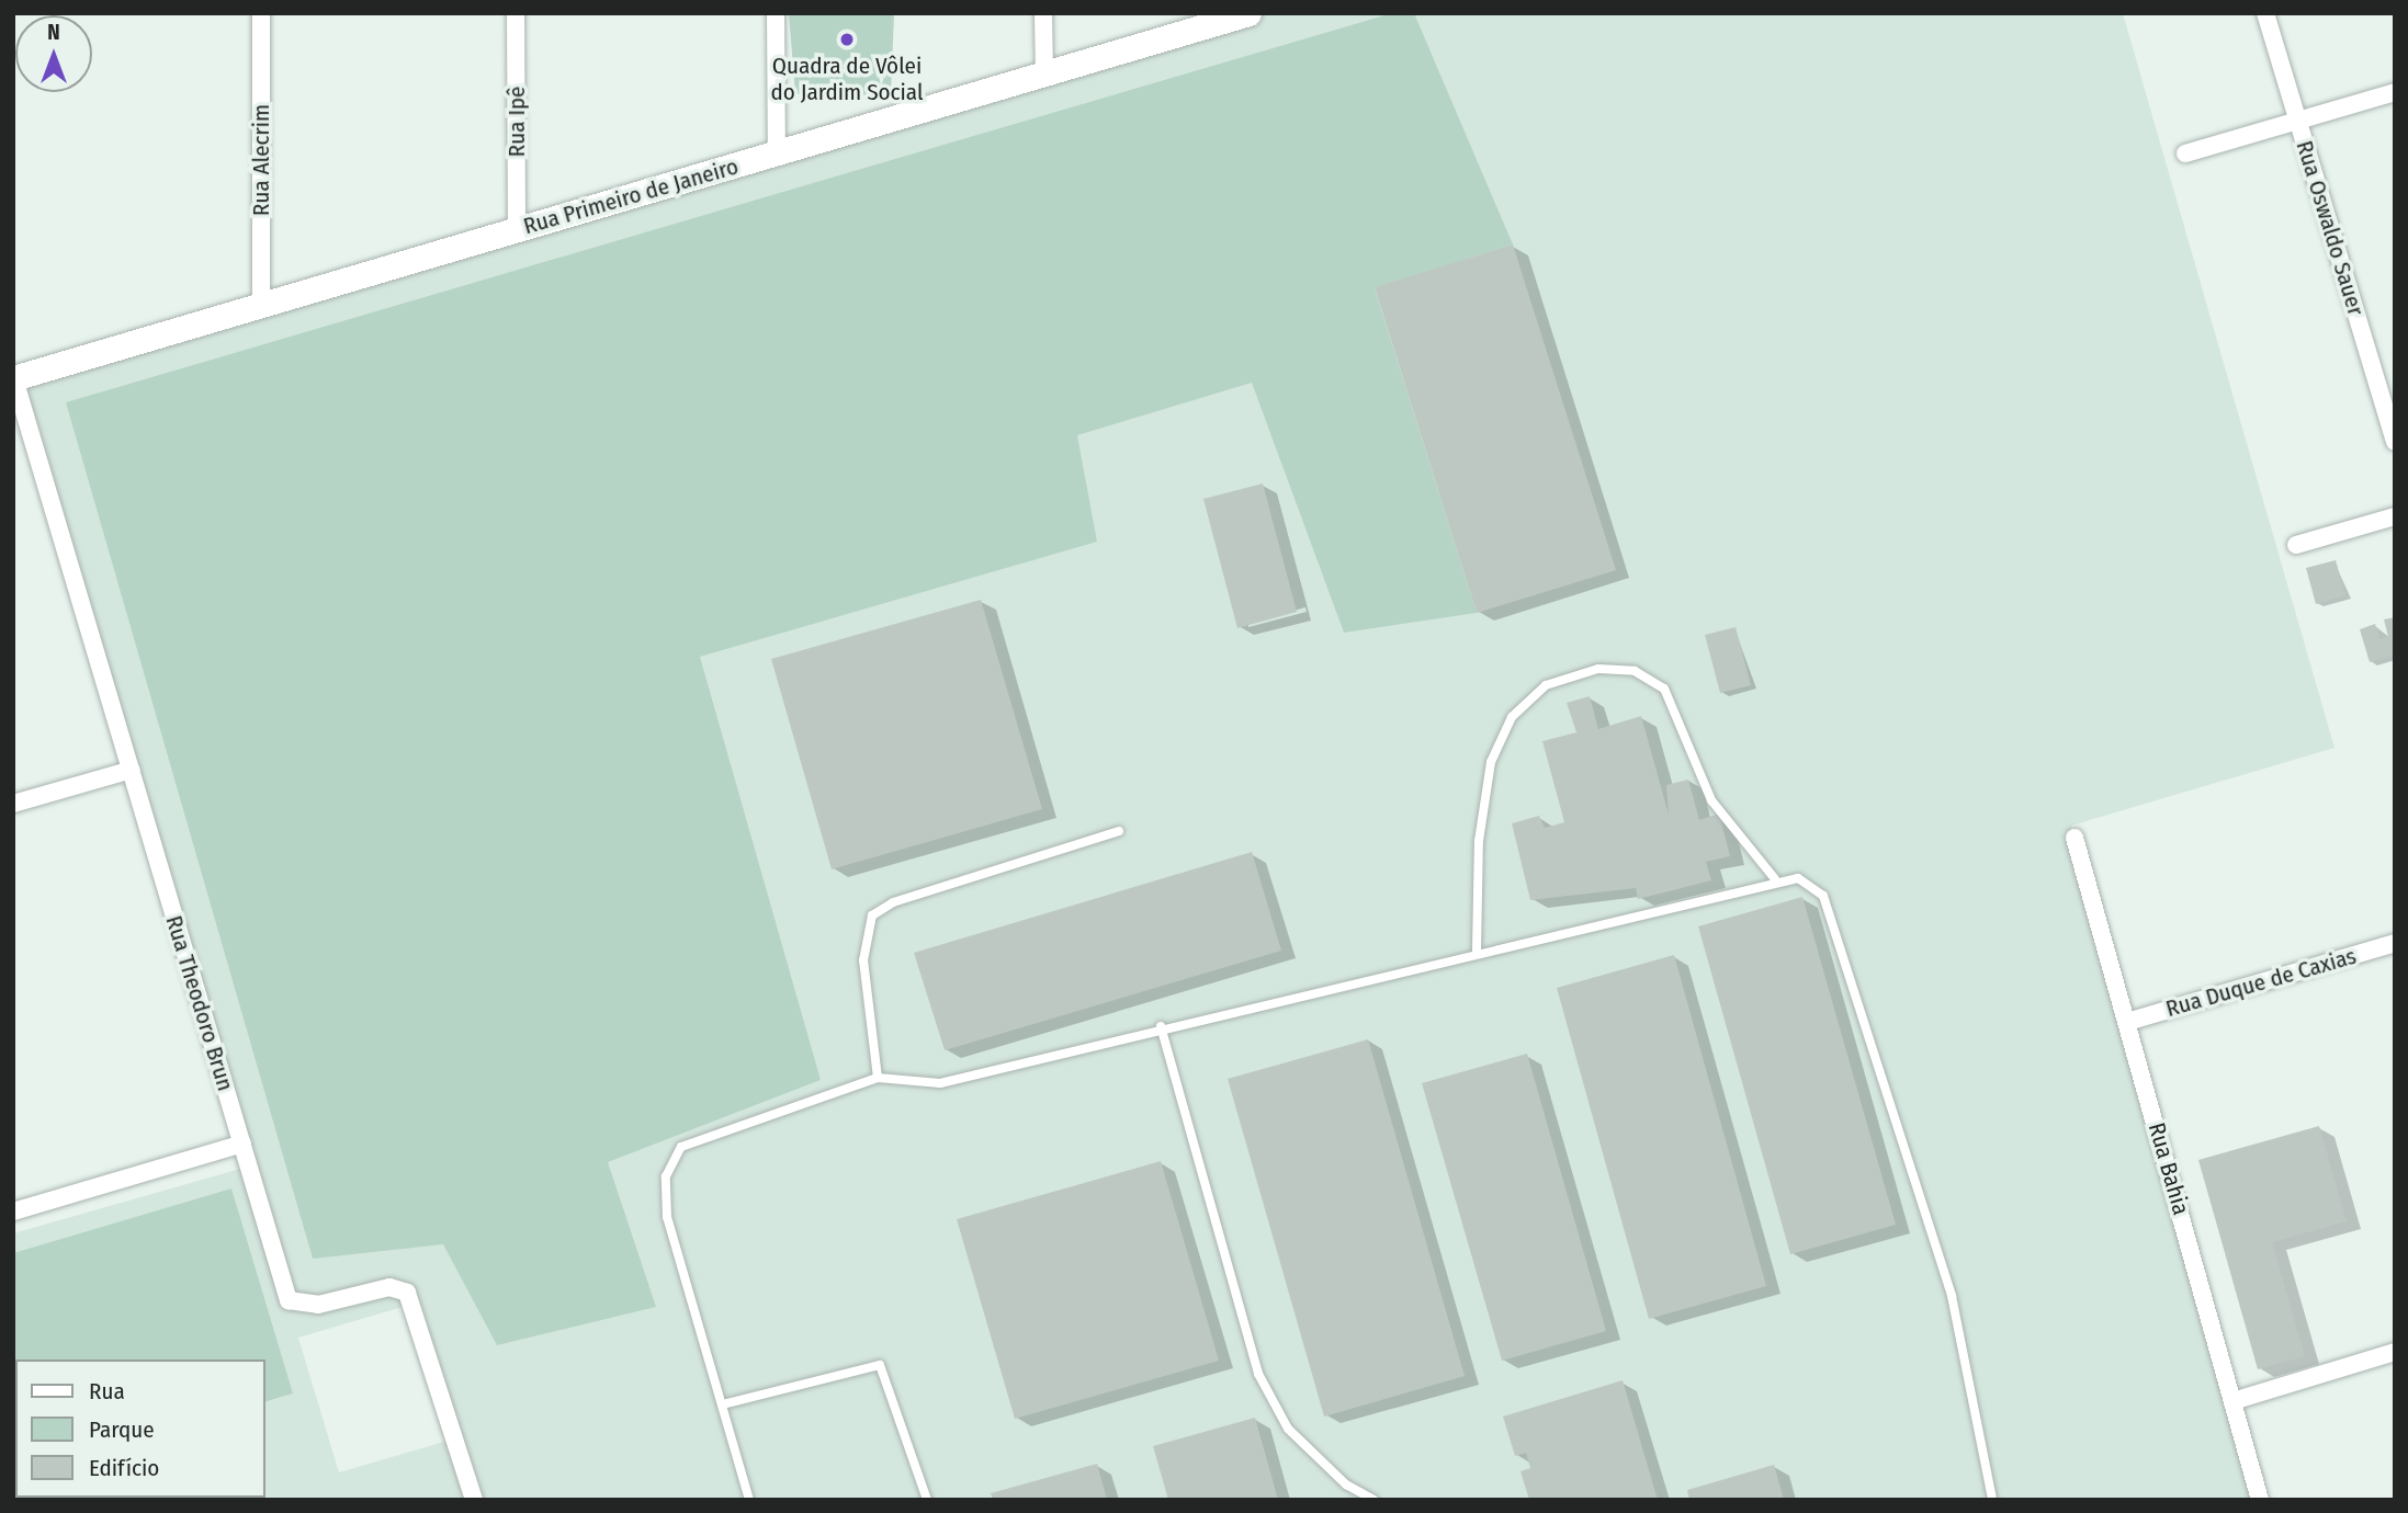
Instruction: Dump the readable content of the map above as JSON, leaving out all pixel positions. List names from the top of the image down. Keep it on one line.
{"streets":{"street":["Rua Ipê","Rua Alecrim","Rua Primeiro de Janeiro","Rua Oswaldo Sauer","Rua Duque de Caxias","Rua Theodoro Brun","Rua Bahia"]},"crossings":[["Rua Ipê","Rua Primeiro de Janeiro"],["Rua Alecrim","Rua Primeiro de Janeiro"],["Rua Primeiro de Janeiro","Rua Theodoro Brun"],["Rua Duque de Caxias","Rua Bahia"]],"places":["Quadra de Vôlei do Jardim Social"],"legend":["Rua","Parque","Edifício"],"north":"top"}
